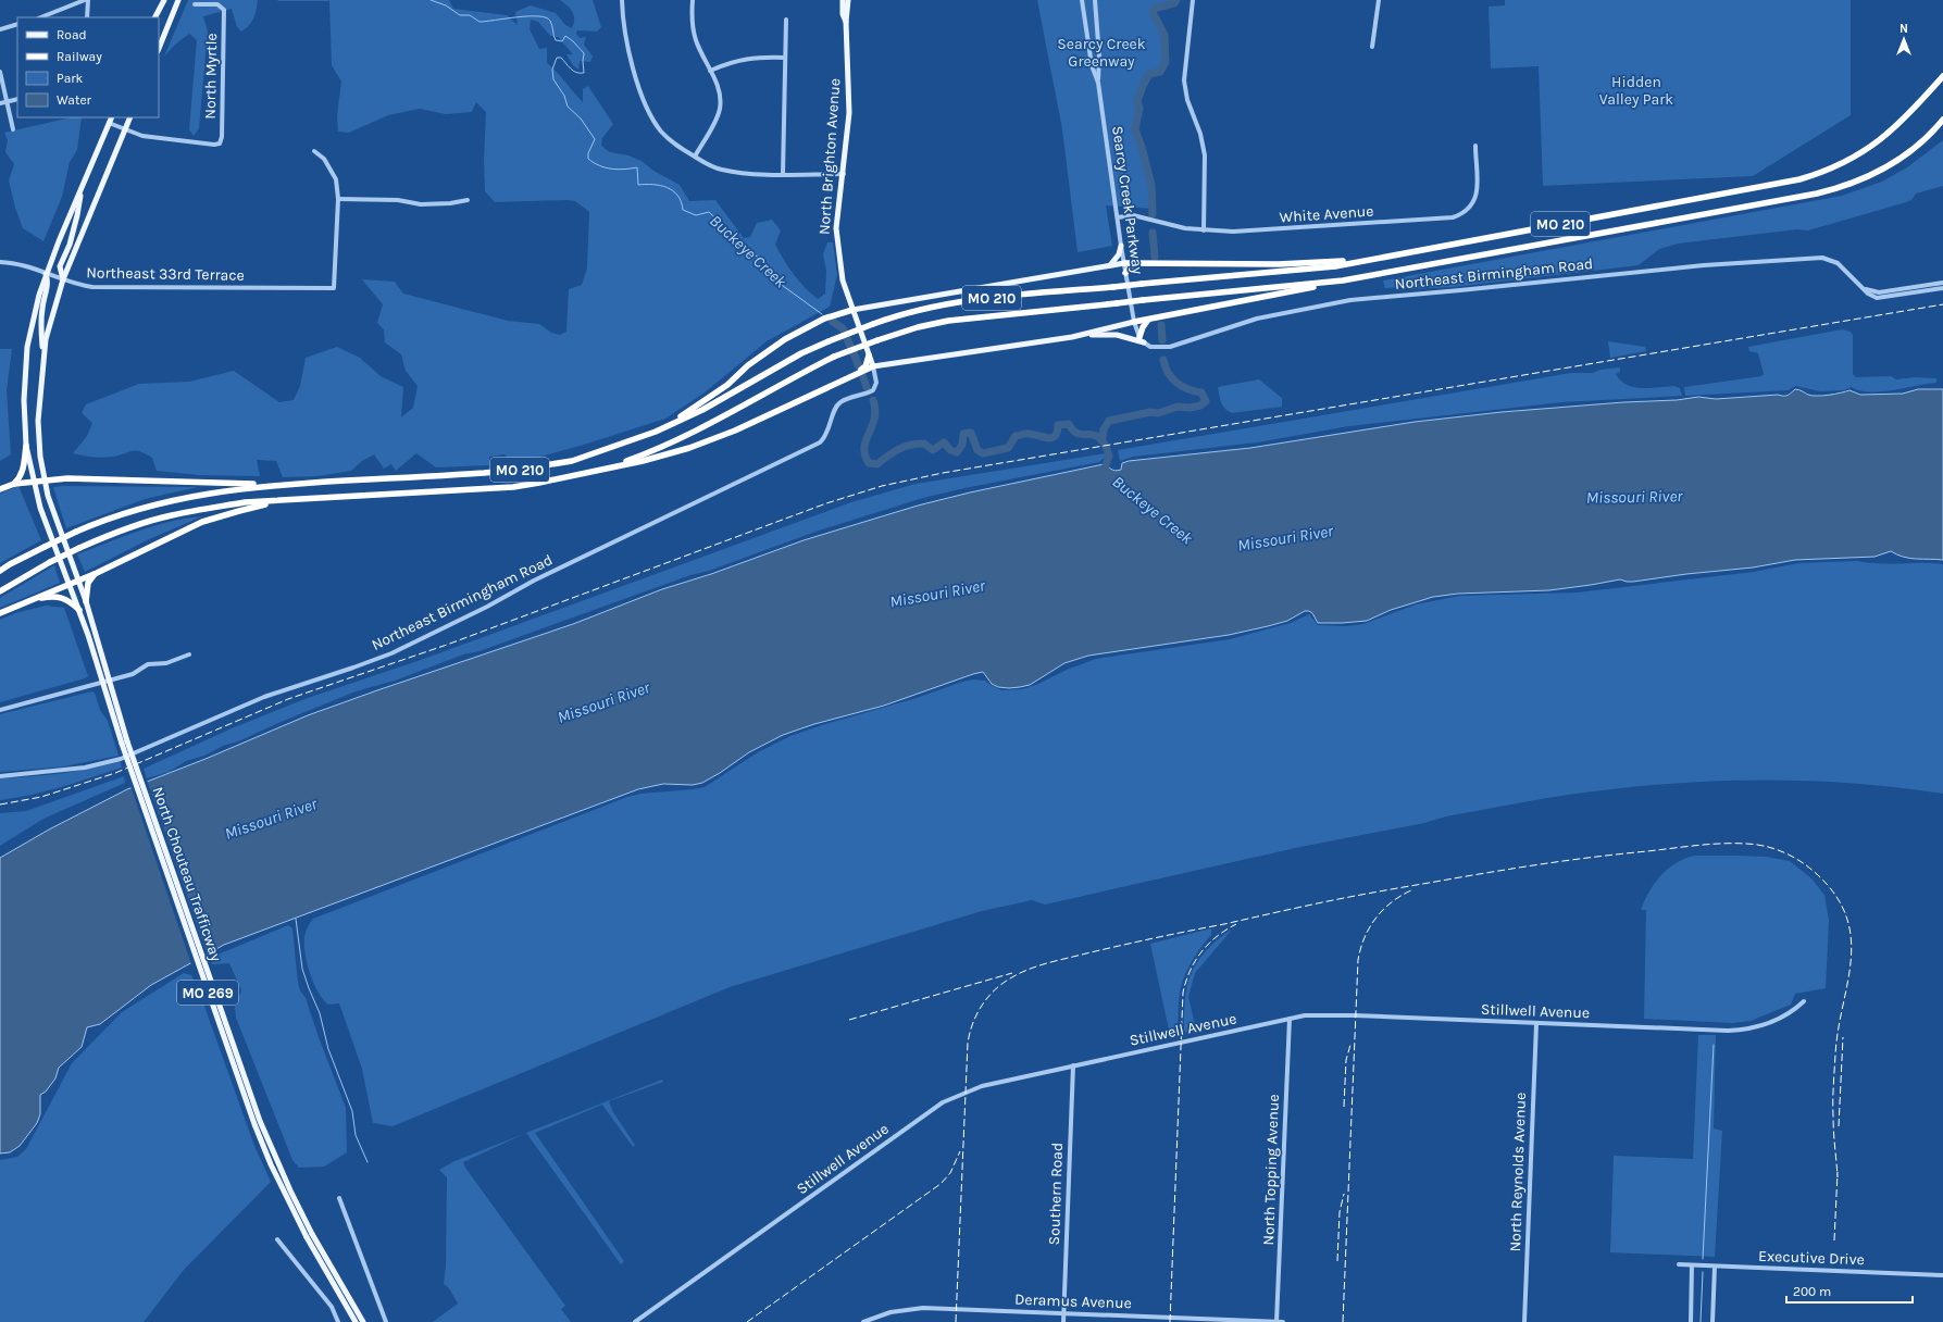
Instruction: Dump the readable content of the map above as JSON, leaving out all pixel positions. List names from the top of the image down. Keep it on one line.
{"streets":{"highway":["MO 210"],"main road":["North Brighton Avenue","North Chouteau Trafficway","MO 269"],"street":["North Myrtle","Searcy Creek Parkway","White Avenue","Northeast 33rd Terrace","Northeast Birmingham Road","Stillwell Avenue","North Topping Avenue","North Reynolds Avenue","Southern Road","Executive Drive","Deramus Avenue"]},"crossings":[["North Brighton Avenue","Northeast Birmingham Road"],["Searcy Creek Parkway","White Avenue"],["Northeast 33rd Terrace","North Chouteau Trafficway"],["Stillwell Avenue","North Topping Avenue"],["Stillwell Avenue","North Reynolds Avenue"],["Stillwell Avenue","Southern Road"],["North Topping Avenue","Deramus Avenue"],["Southern Road","Deramus Avenue"]],"water":["Buckeye Creek","Missouri River"],"parks":["Searcy Creek Greenway","Hidden Valley Park"],"legend":["Road","Railway","Park","Water"],"scale_bar":"200 m","north":"top"}
